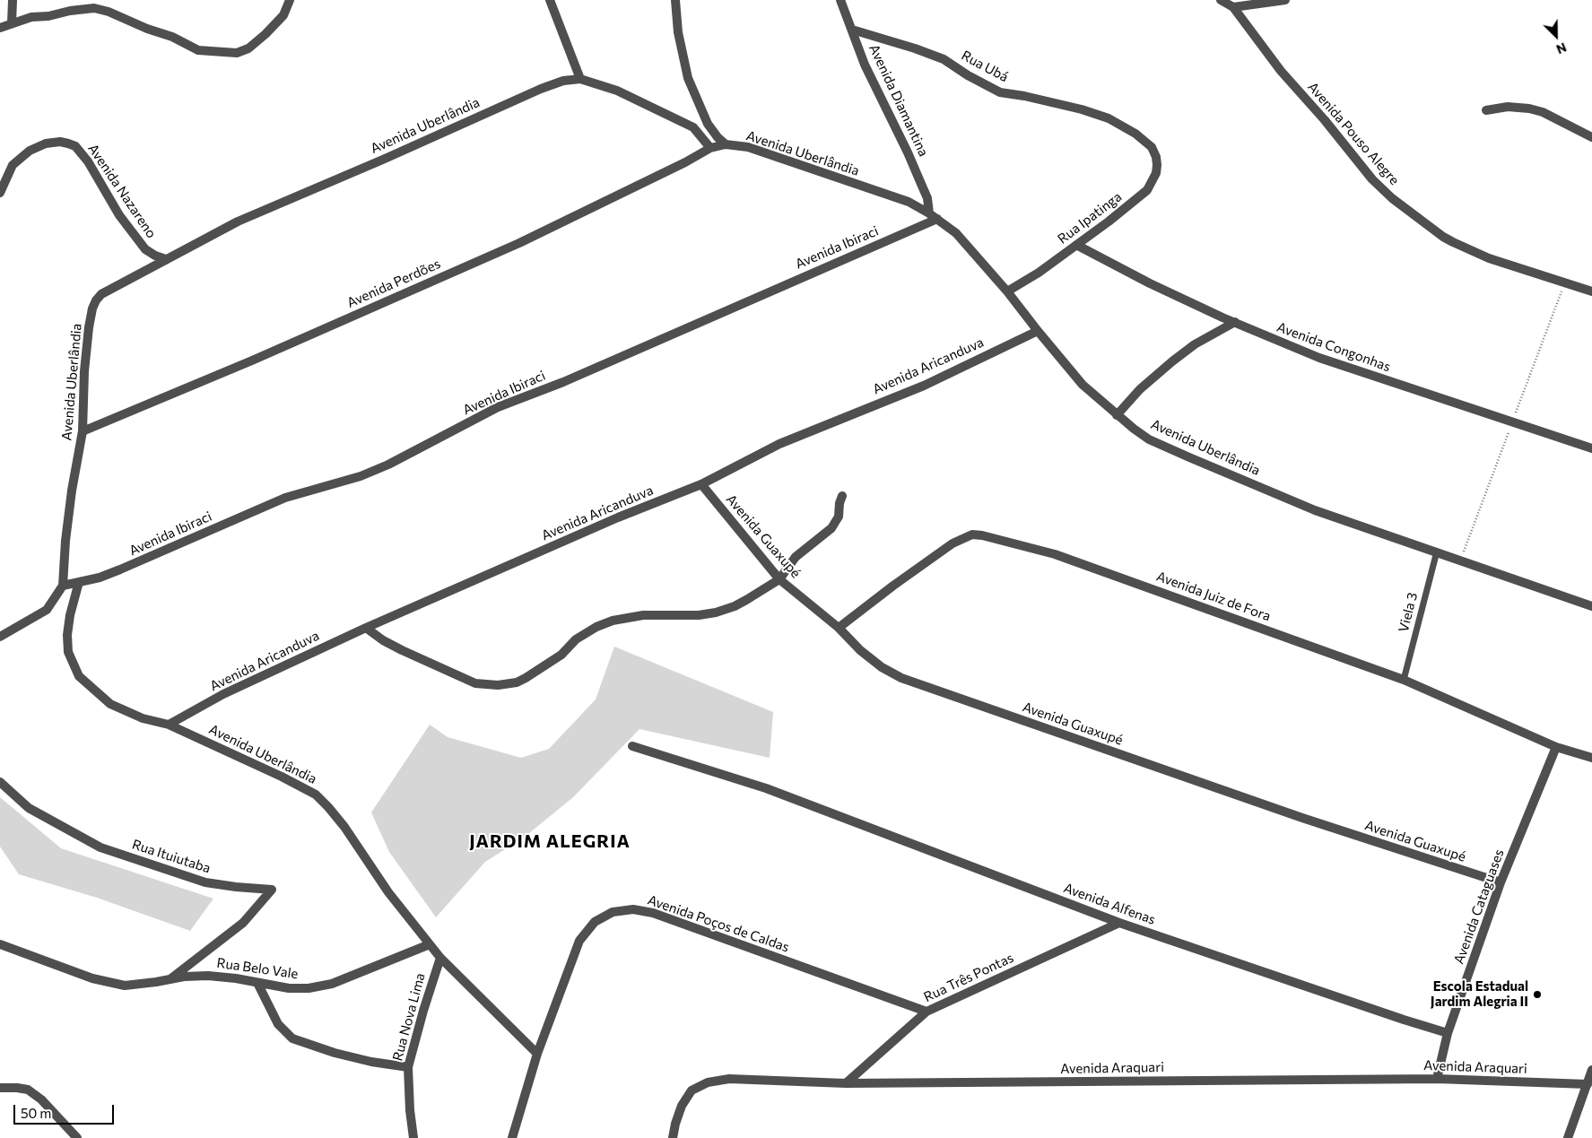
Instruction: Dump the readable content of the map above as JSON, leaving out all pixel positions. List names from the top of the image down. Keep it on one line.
{"streets":{"street":["Rua Ubá","Avenida Diamantina","Avenida Uberlândia","Avenida Pouso Alegre","Avenida Nazareno","Rua Ipatinga","Avenida Ibiraci","Avenida Perdões","Avenida Congonhas","Avenida Aricanduva","Avenida Guaxupé","Avenida Juiz de Fora","Rua Ituiutaba","Avenida Alfenas","Avenida Cataguases","Avenida Poços de Caldas","Rua Belo Vale","Rua Três Pontas","Rua Nova Lima","Avenida Araquari"],"lane":["Viela 3"]},"crossings":[["Rua Ubá","Avenida Diamantina"],["Rua Ubá","Rua Ipatinga"],["Avenida Diamantina","Avenida Uberlândia"],["Avenida Uberlândia","Avenida Nazareno"],["Avenida Uberlândia","Rua Ipatinga"],["Avenida Uberlândia","Avenida Ibiraci"],["Avenida Uberlândia","Avenida Perdões"],["Avenida Uberlândia","Avenida Aricanduva"],["Avenida Uberlândia","Viela 3"],["Avenida Uberlândia","Avenida Poços de Caldas"],["Avenida Uberlândia","Rua Belo Vale"],["Avenida Uberlândia","Rua Nova Lima"],["Rua Ipatinga","Avenida Congonhas"],["Avenida Aricanduva","Avenida Guaxupé"],["Avenida Guaxupé","Avenida Juiz de Fora"],["Avenida Guaxupé","Avenida Cataguases"],["Avenida Juiz de Fora","Viela 3"],["Avenida Juiz de Fora","Avenida Cataguases"],["Rua Ituiutaba","Rua Belo Vale"],["Avenida Alfenas","Avenida Cataguases"],["Avenida Alfenas","Rua Três Pontas"],["Avenida Cataguases","Avenida Araquari"],["Avenida Poços de Caldas","Rua Três Pontas"],["Rua Três Pontas","Avenida Araquari"]],"districts":["JARDIM ALEGRIA"],"places":["Escola Estadual Jardim Alegria II"],"scale_bar":"50 m","north":"bottom right"}
